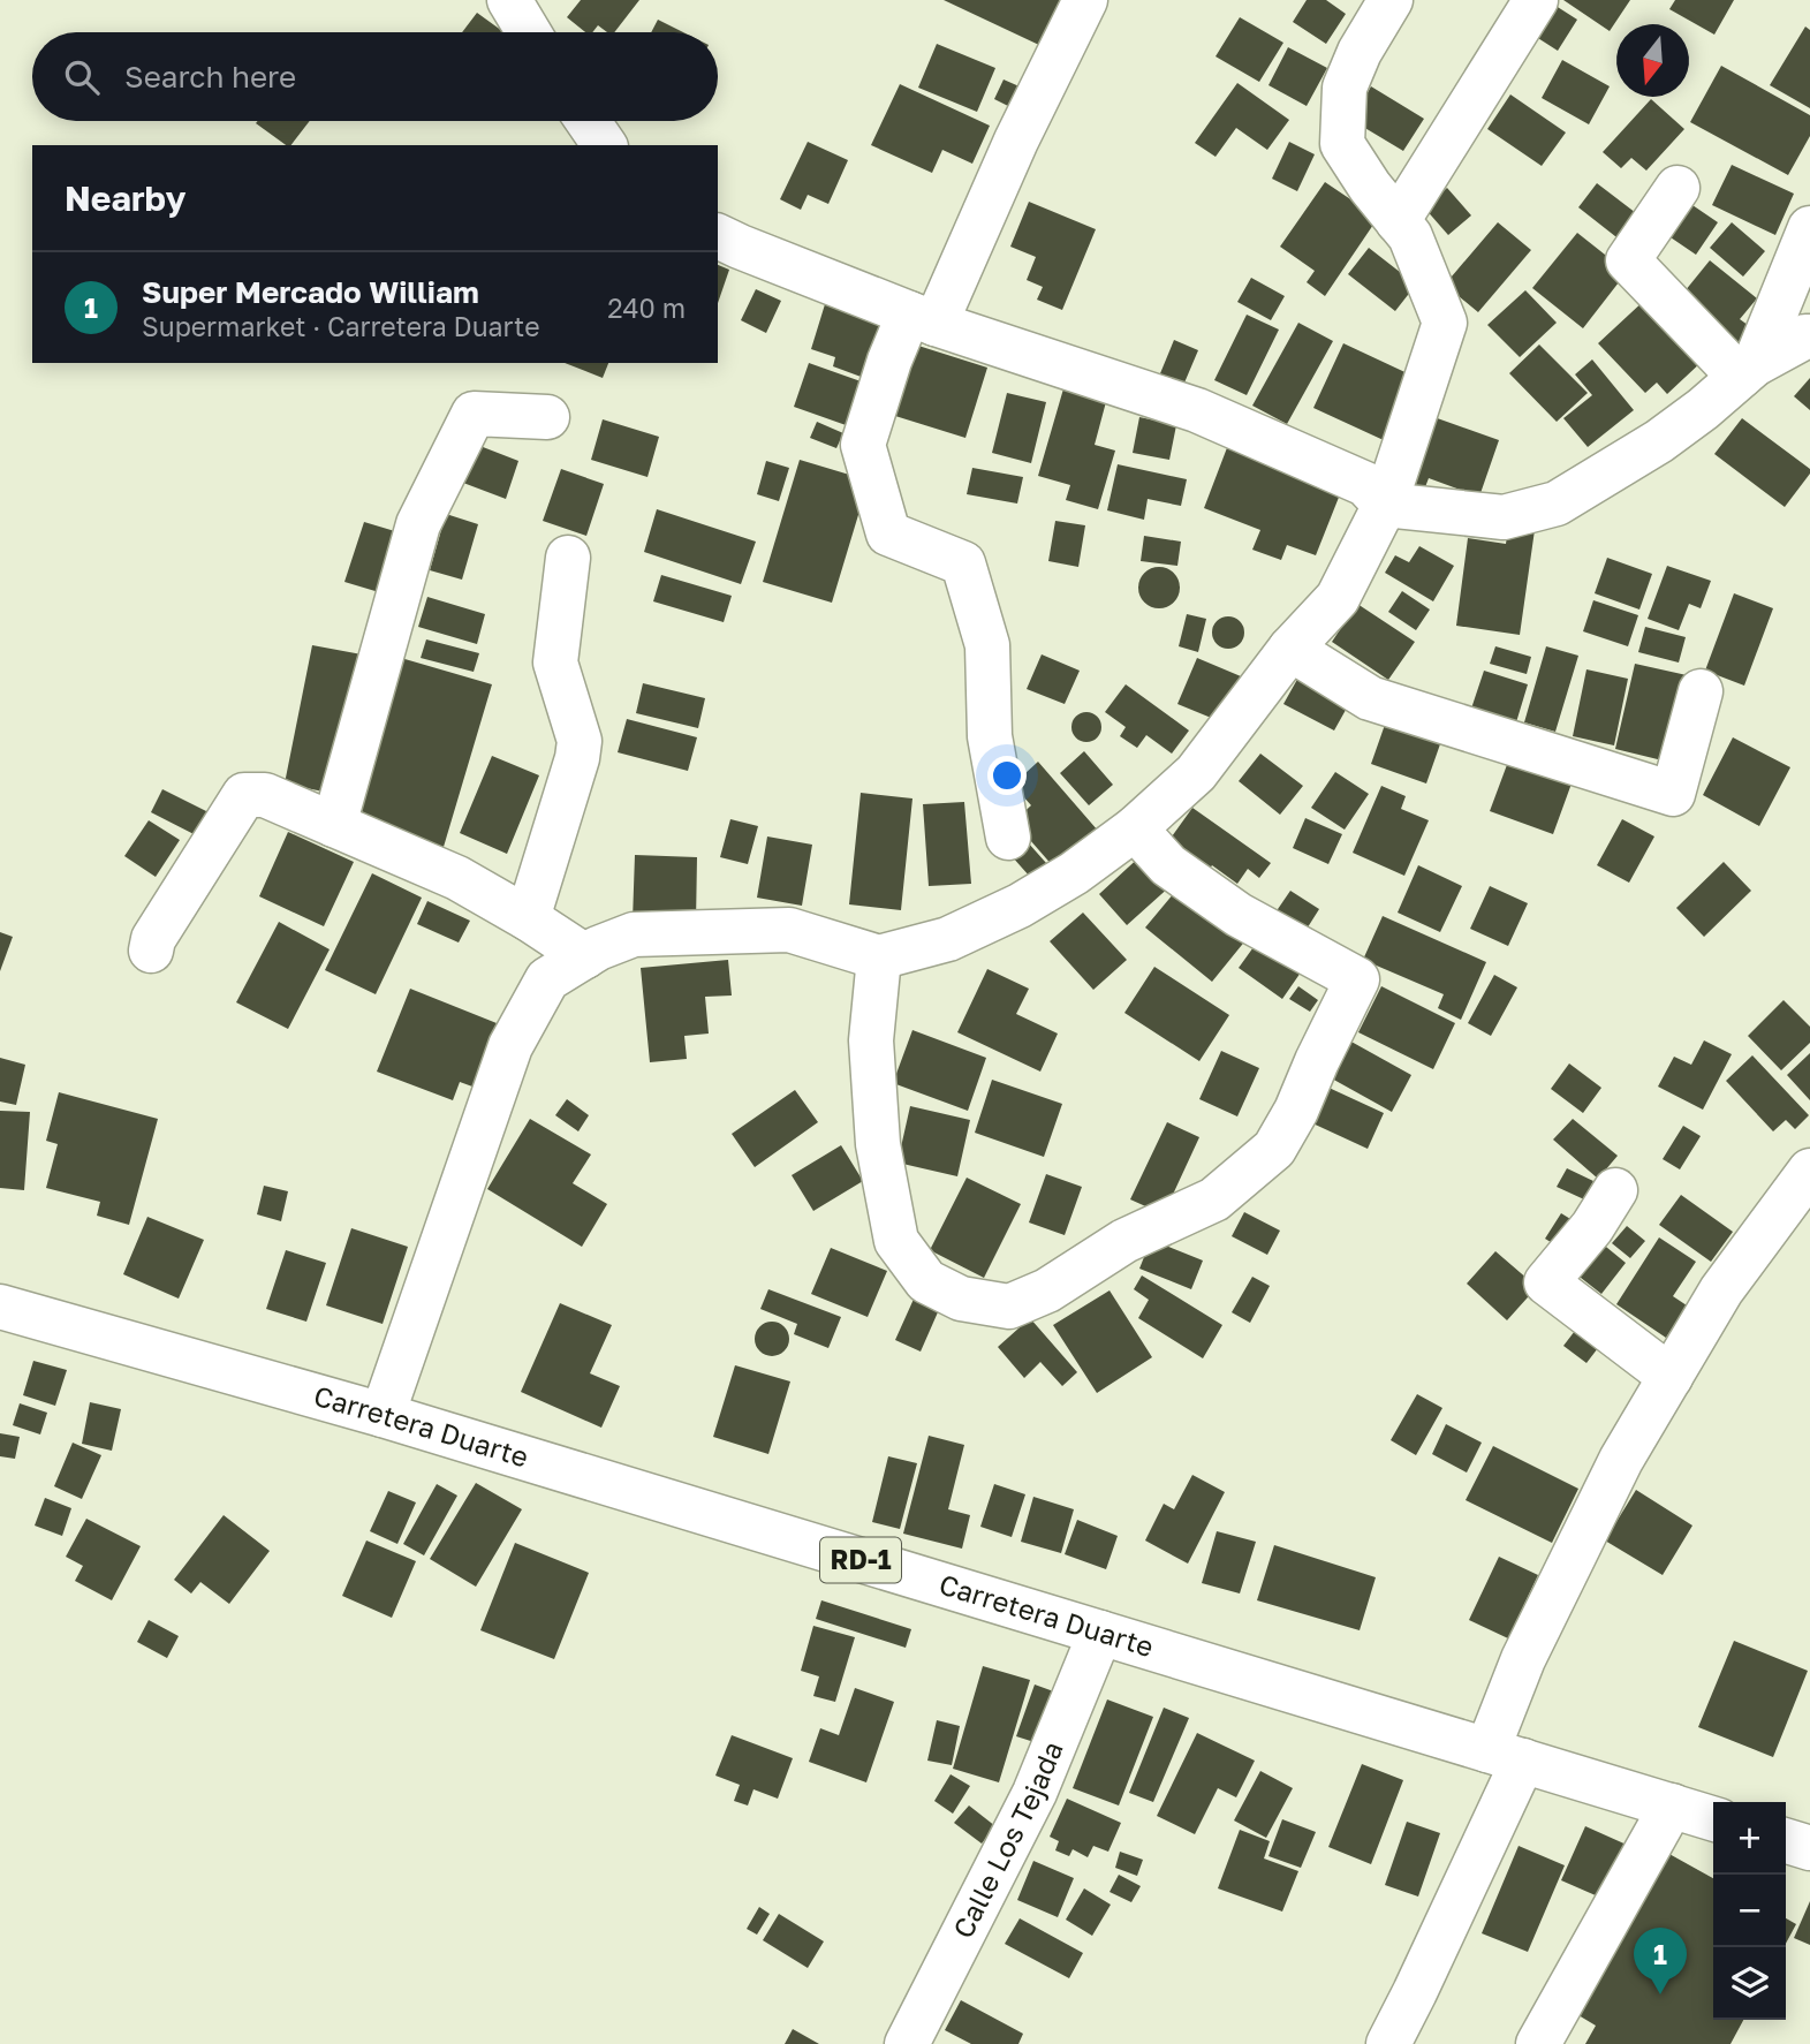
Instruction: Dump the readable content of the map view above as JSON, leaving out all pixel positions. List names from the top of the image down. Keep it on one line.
{"streets":{"street":["Carretera Duarte","RD-1","Calle Los Tejada"]},"crossings":[["Carretera Duarte","Calle Los Tejada"]],"north":"bottom","page":{"search":"Search here","heading":"Nearby","list":[{"mark":"1","name":"Super Mercado William","note":"Supermarket · Carretera Duarte","value":"240 m"}],"map_buttons":["+","−"],"pins":"1"}}
